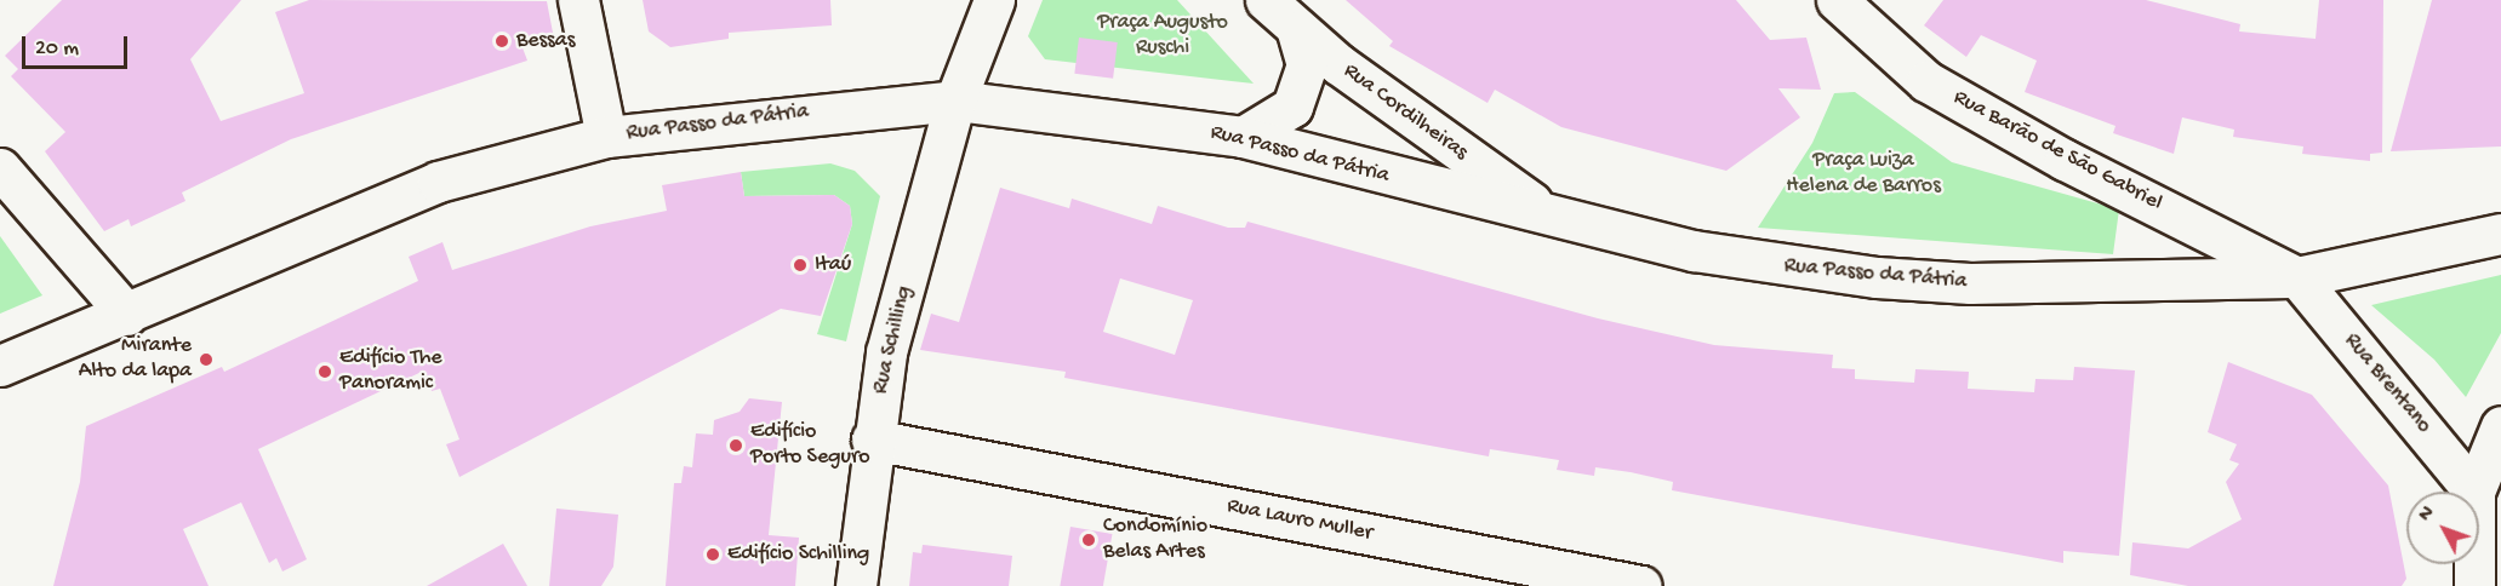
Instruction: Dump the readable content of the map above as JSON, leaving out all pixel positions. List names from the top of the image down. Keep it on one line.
{"streets":{"street":["Rua Cordilheiras","Rua Passo da Pátria","Rua Barão de São Gabriel","Rua Schilling","Rua Brentano","Rua Lauro Muller"]},"crossings":[["Rua Cordilheiras","Rua Passo da Pátria"],["Rua Passo da Pátria","Rua Barão de São Gabriel"],["Rua Passo da Pátria","Rua Schilling"],["Rua Passo da Pátria","Rua Brentano"],["Rua Barão de São Gabriel","Rua Brentano"],["Rua Schilling","Rua Lauro Muller"]],"parks":["Praça Augusto Ruschi","Praça Luiza Helena de Barros"],"places":["Bessas","Itaú","Mirante Alto da lapa","Edifício The Panoramic","Edifício Porto Seguro","Condomínio Belas Artes","Edifício Schilling"],"scale_bar":"20 m","north":"top left"}
